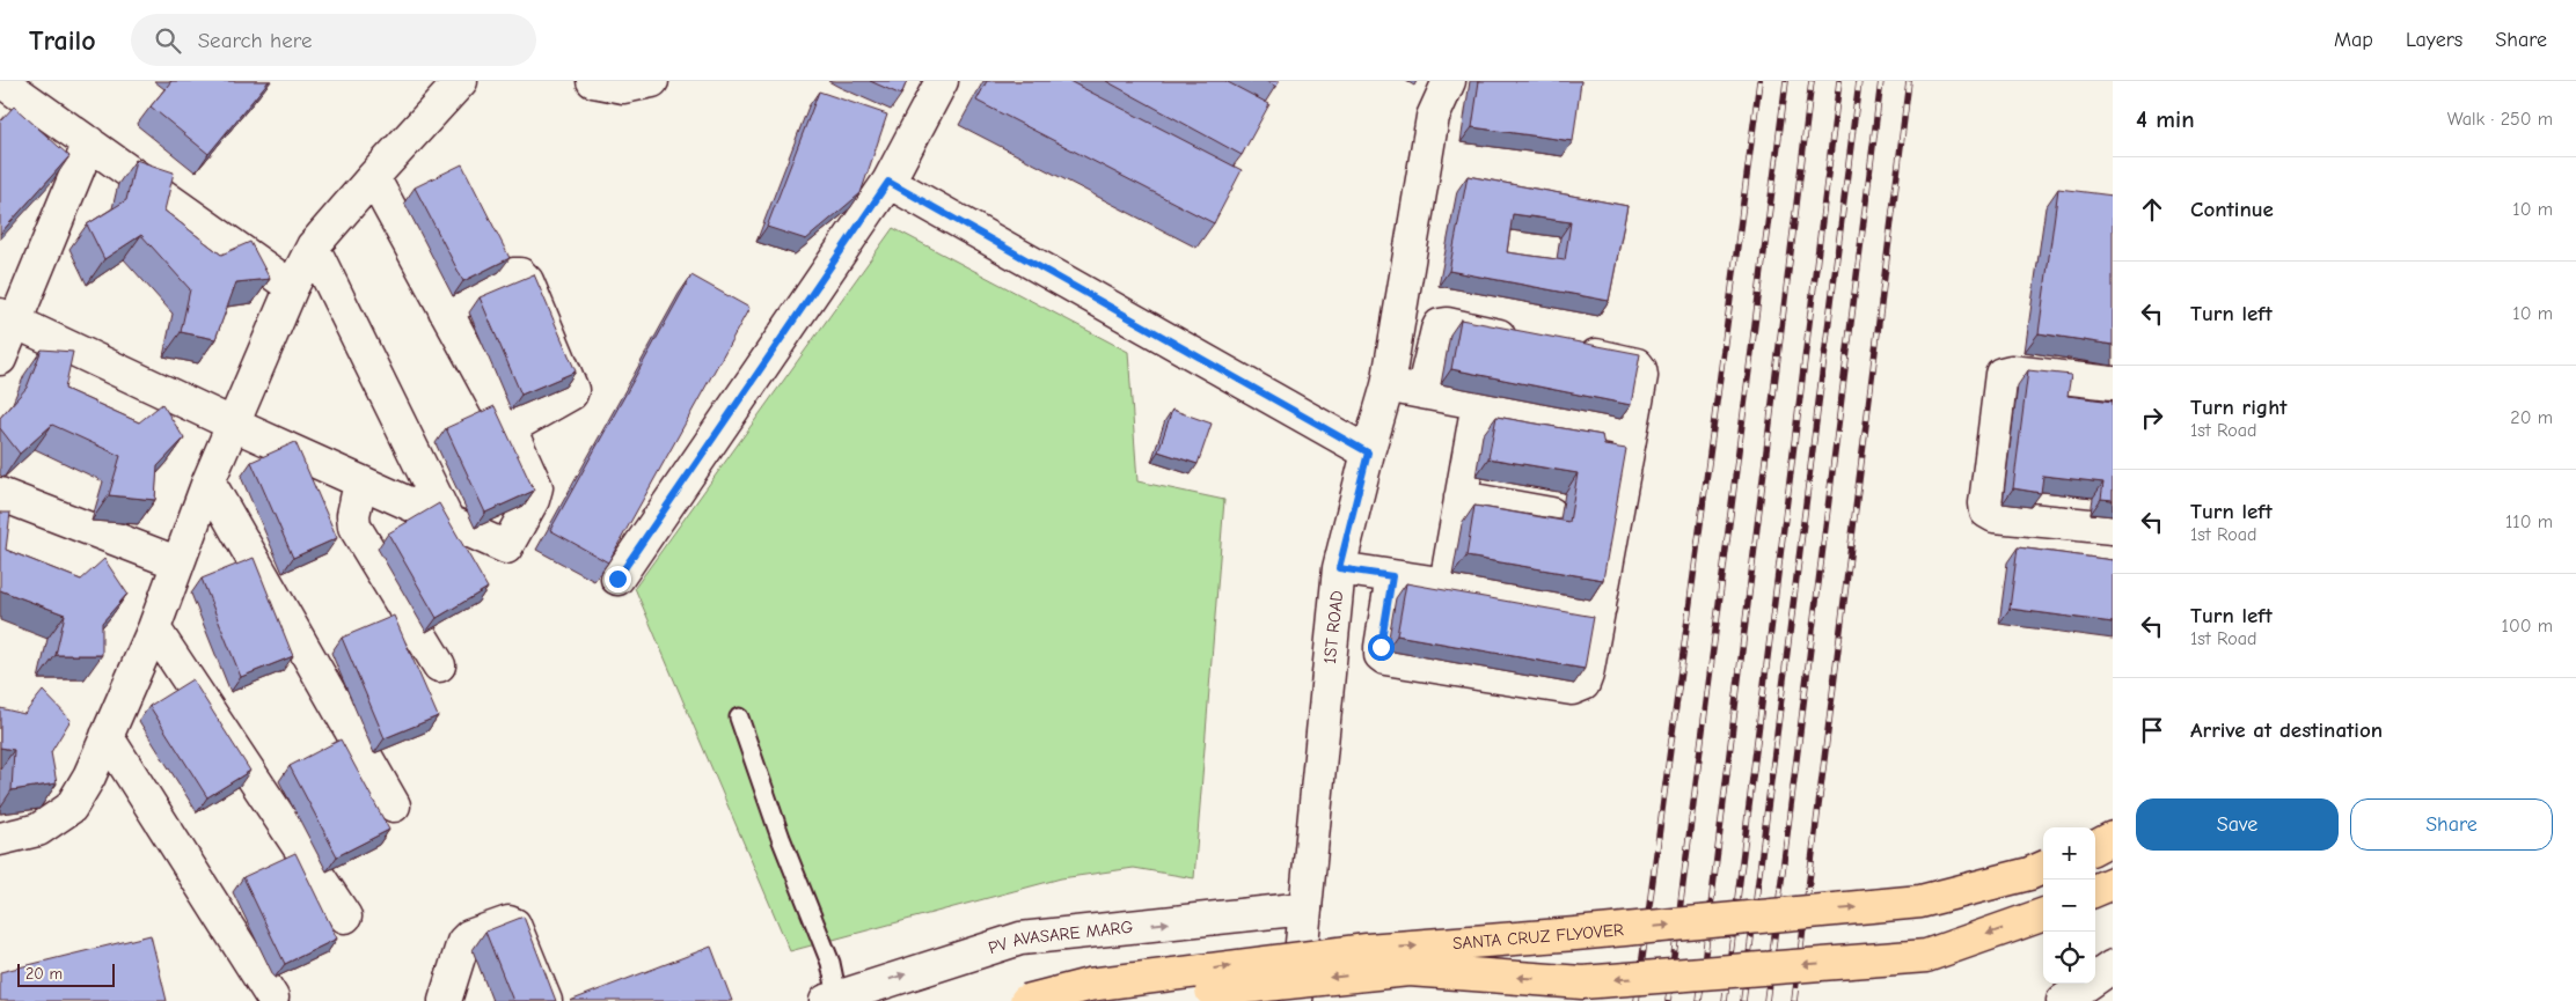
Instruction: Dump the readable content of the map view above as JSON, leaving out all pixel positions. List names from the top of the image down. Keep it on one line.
{"streets":{"main road":["SANTA CRUZ FLYOVER"],"street":["1ST ROAD","PV AVASARE MARG"]},"crossings":[["1ST ROAD","PV AVASARE MARG"]],"one_way":["PV AVASARE MARG"],"scale_bar":"20 m","page":{"header":"Trailo","search":"Search here","nav":["Map","Layers","Share"],"heading":["4 min","Walk · 250 m"],"list":[["Continue","10 m"],["Turn left","10 m"],["Turn right","1st Road","20 m"],["Turn left","1st Road","110 m"],["Turn left","1st Road","100 m"],"Arrive at destination"],"buttons":["Save","Share"],"map_buttons":["+","−"],"scale":"20 m"}}
